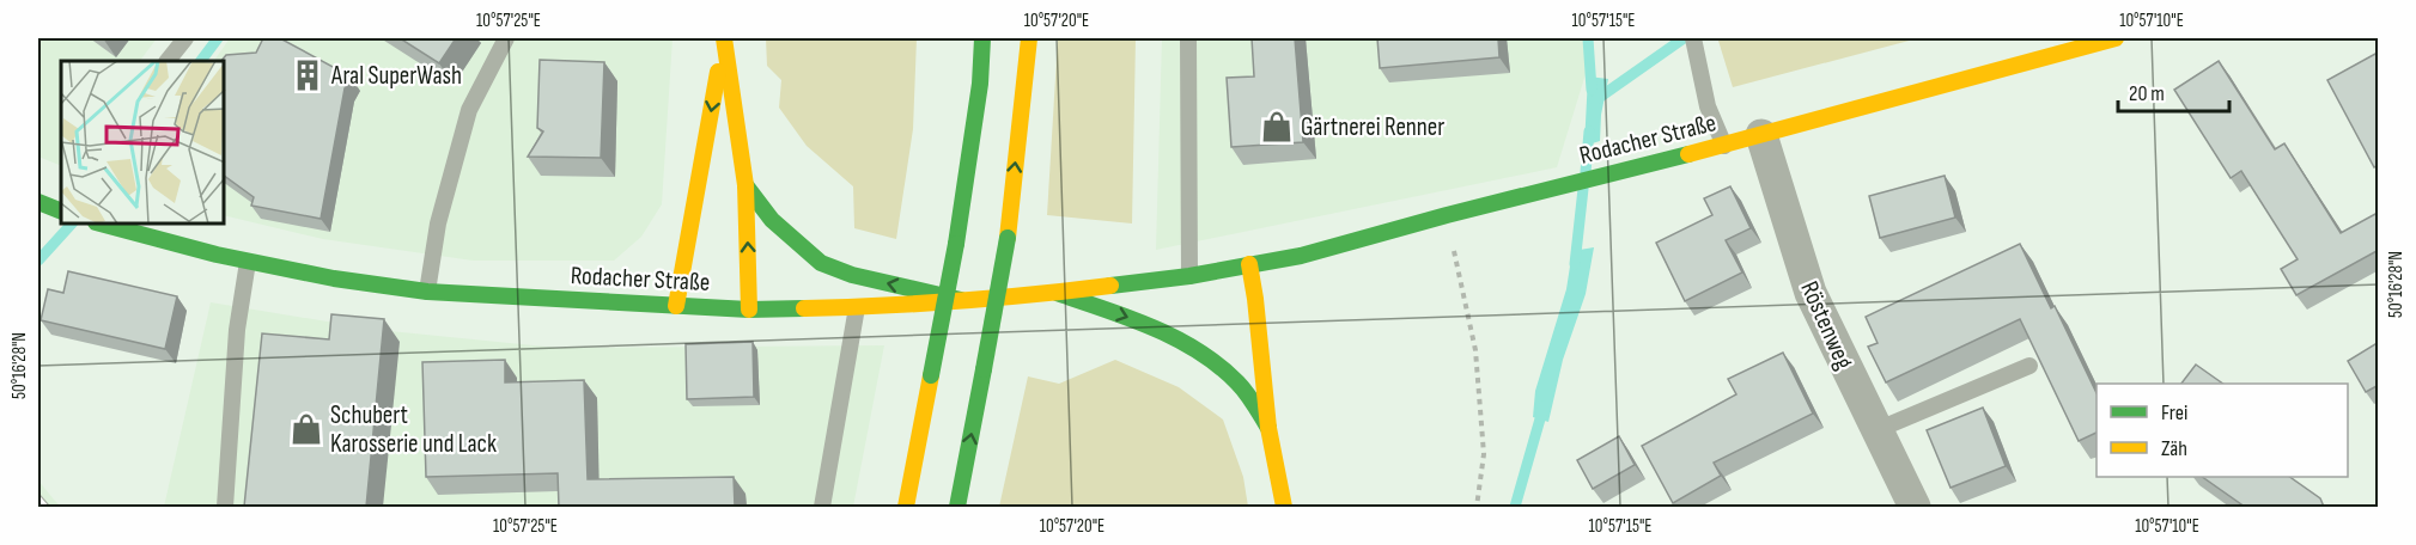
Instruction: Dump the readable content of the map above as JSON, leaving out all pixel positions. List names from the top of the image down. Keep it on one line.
{"streets":{"main road":["Rodacher Straße"],"street":["Röstenweg"]},"crossings":[["Rodacher Straße","Röstenweg"]],"places":{"building":["Aral SuperWash"],"shop":["Gärtnerei Renner","Schubert Karosserie und Lack"]},"legend":["Frei","Zäh"],"scale_bar":"20 m","coordinates":["10°57'25\"E","10°57'20\"E","10°57'15\"E","10°57'10\"E","50°16'28\"N"]}
